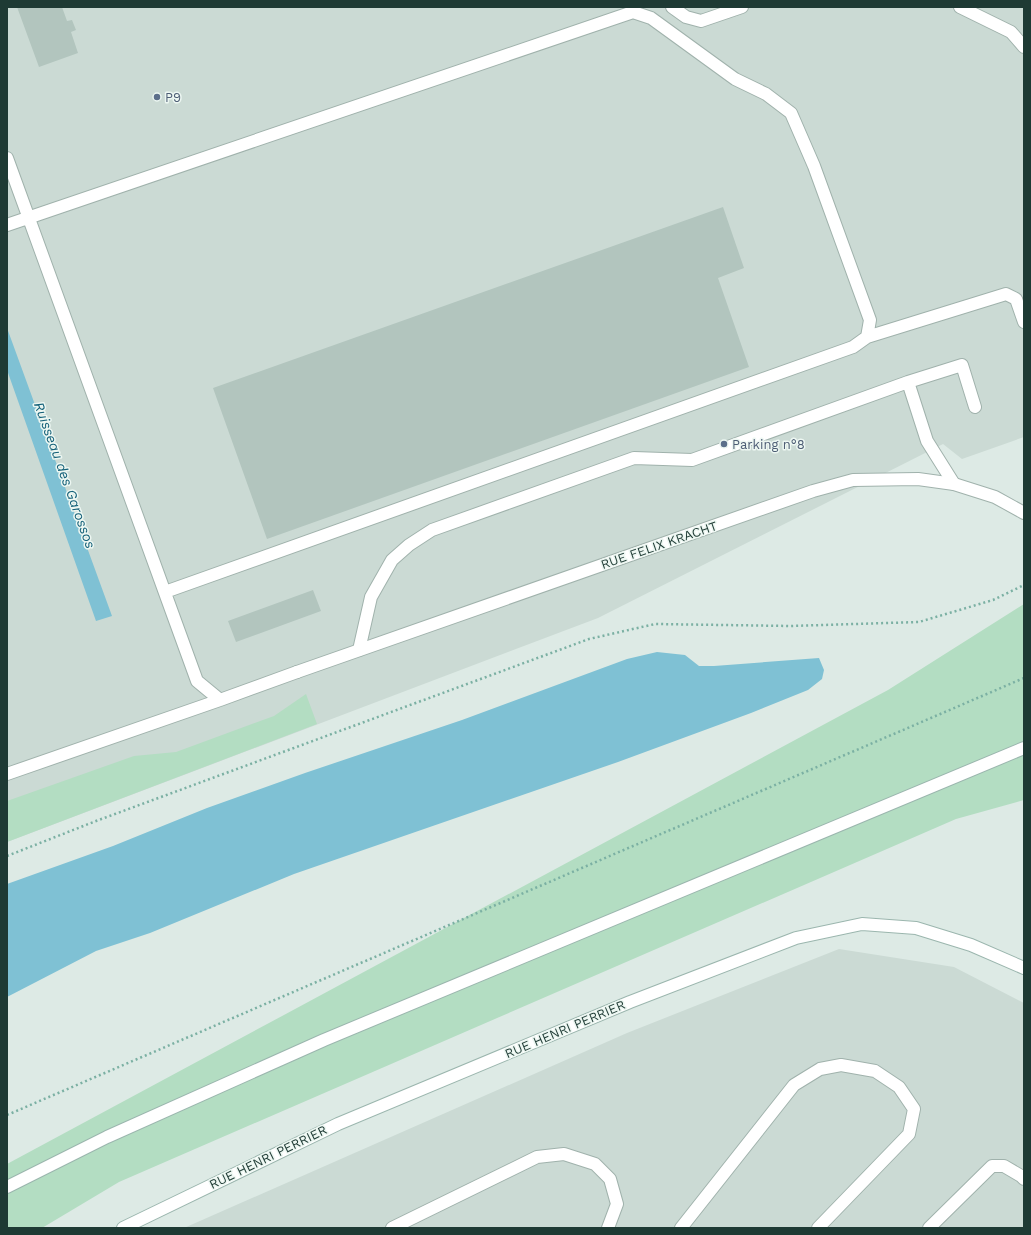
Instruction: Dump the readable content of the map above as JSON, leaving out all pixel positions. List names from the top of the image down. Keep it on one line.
{"streets":{"street":["RUE FELIX KRACHT","RUE HENRI PERRIER"]},"water":["Ruisseau des Garossos"],"places":["P9","Parking n°8"]}
